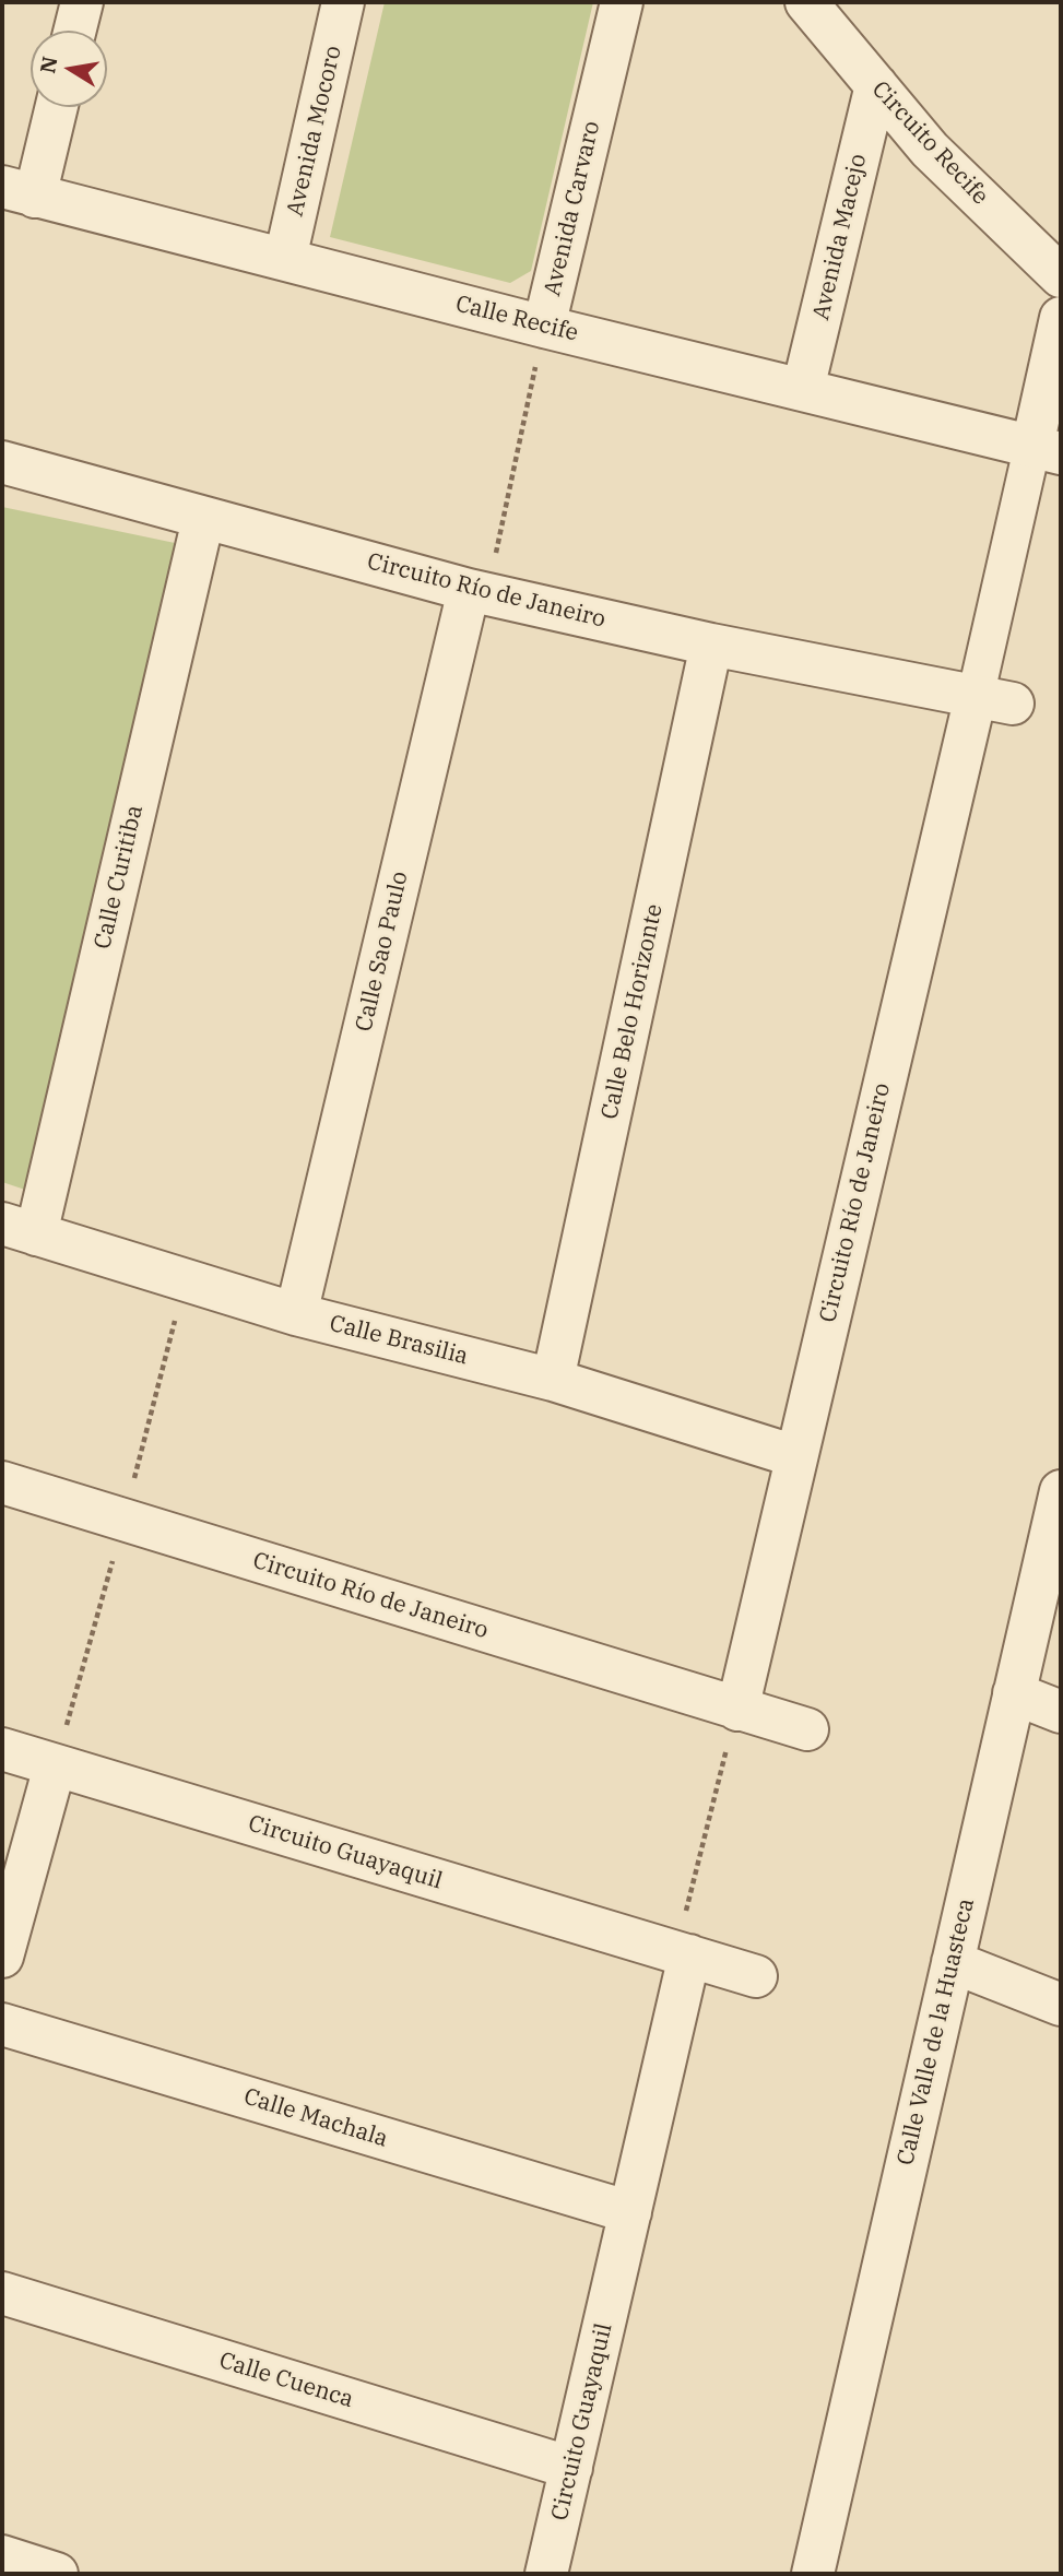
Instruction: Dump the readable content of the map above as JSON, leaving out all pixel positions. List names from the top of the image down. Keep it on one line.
{"streets":{"street":["Avenida Mocoro","Circuito Recife","Avenida Carvaro","Avenida Macejo","Calle Recife","Circuito Río de Janeiro","Calle Curitiba","Calle Sao Paulo","Calle Belo Horizonte","Calle Brasilia","Circuito Guayaquil","Calle Valle de la Huasteca","Calle Machala","Calle Cuenca"]},"crossings":[["Avenida Mocoro","Calle Recife"],["Circuito Recife","Avenida Macejo"],["Avenida Carvaro","Calle Recife"],["Avenida Carvaro","Circuito Río de Janeiro"],["Avenida Carvaro","Calle Sao Paulo"],["Avenida Macejo","Calle Recife"],["Circuito Río de Janeiro","Calle Curitiba"],["Circuito Río de Janeiro","Calle Sao Paulo"],["Circuito Río de Janeiro","Calle Belo Horizonte"],["Circuito Río de Janeiro","Calle Brasilia"],["Calle Curitiba","Calle Brasilia"],["Calle Sao Paulo","Calle Brasilia"],["Calle Belo Horizonte","Calle Brasilia"],["Circuito Guayaquil","Calle Machala"],["Circuito Guayaquil","Calle Cuenca"]],"north":"left"}
